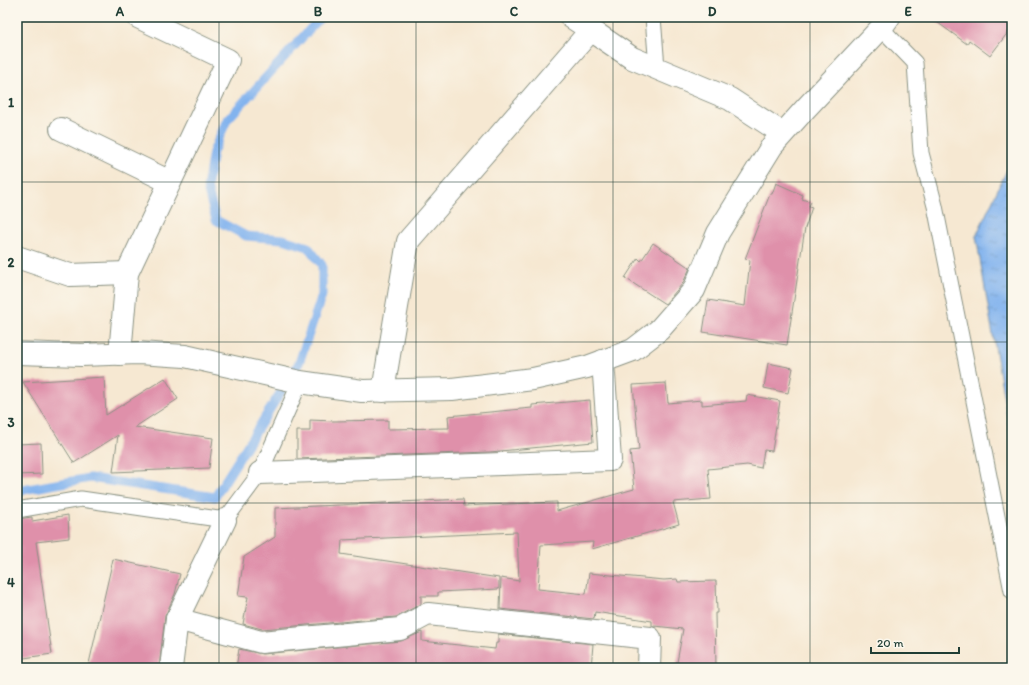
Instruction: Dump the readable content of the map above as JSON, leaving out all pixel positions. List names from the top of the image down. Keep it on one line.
{"scale_bar":"20 m","grid":{"columns":["A","B","C","D","E"],"rows":["1","2","3","4"]}}
